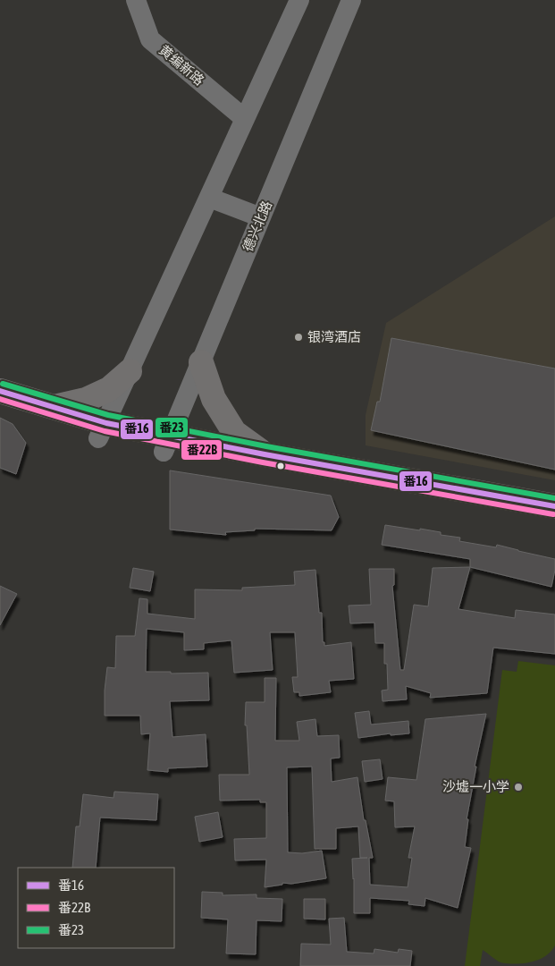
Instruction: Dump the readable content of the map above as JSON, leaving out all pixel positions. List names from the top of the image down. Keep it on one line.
{"streets":{"street":["黄编新路","德兴北路"]},"places":["银湾酒店","沙墟一小学"],"lines":["transit line 番23","transit line 番16","transit line 番22B"],"legend":["番16","番22B","番23"]}
